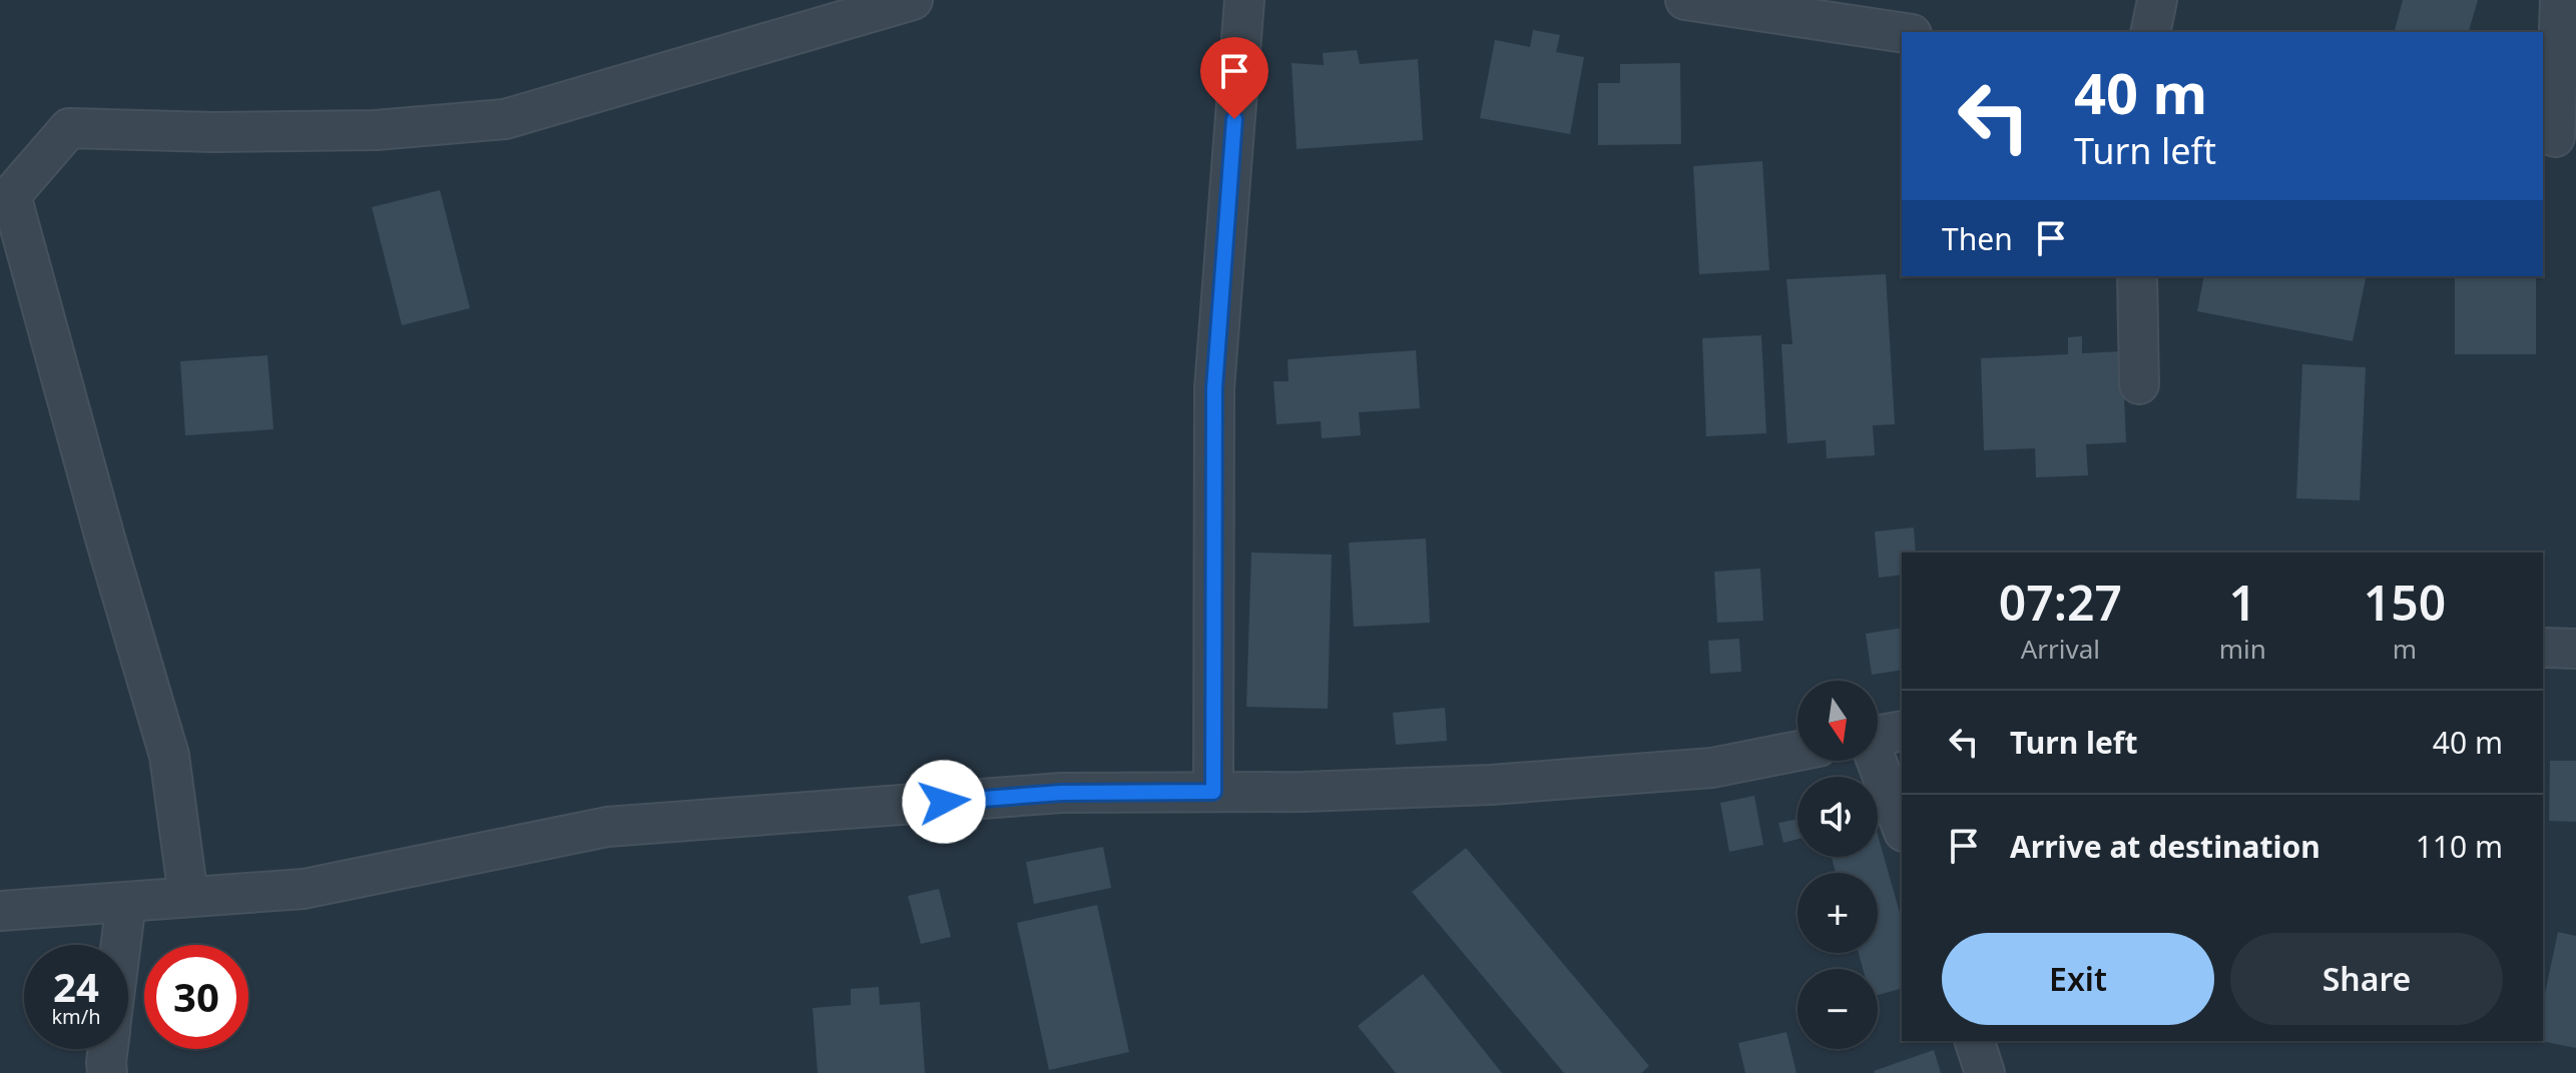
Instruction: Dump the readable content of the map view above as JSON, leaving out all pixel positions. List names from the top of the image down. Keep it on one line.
{"north":"bottom","page":{"turn":["40 m","Turn left"],"then":"Then","eta":["07:27","Arrival","1","min","150","m"],"map_buttons":["+","−"],"list":[{"name":"Turn left","value":"40 m"},{"name":"Arrive at destination","value":"110 m"}],"buttons":["Exit","Share"],"speed":"24 km/h","limit":"30"}}
